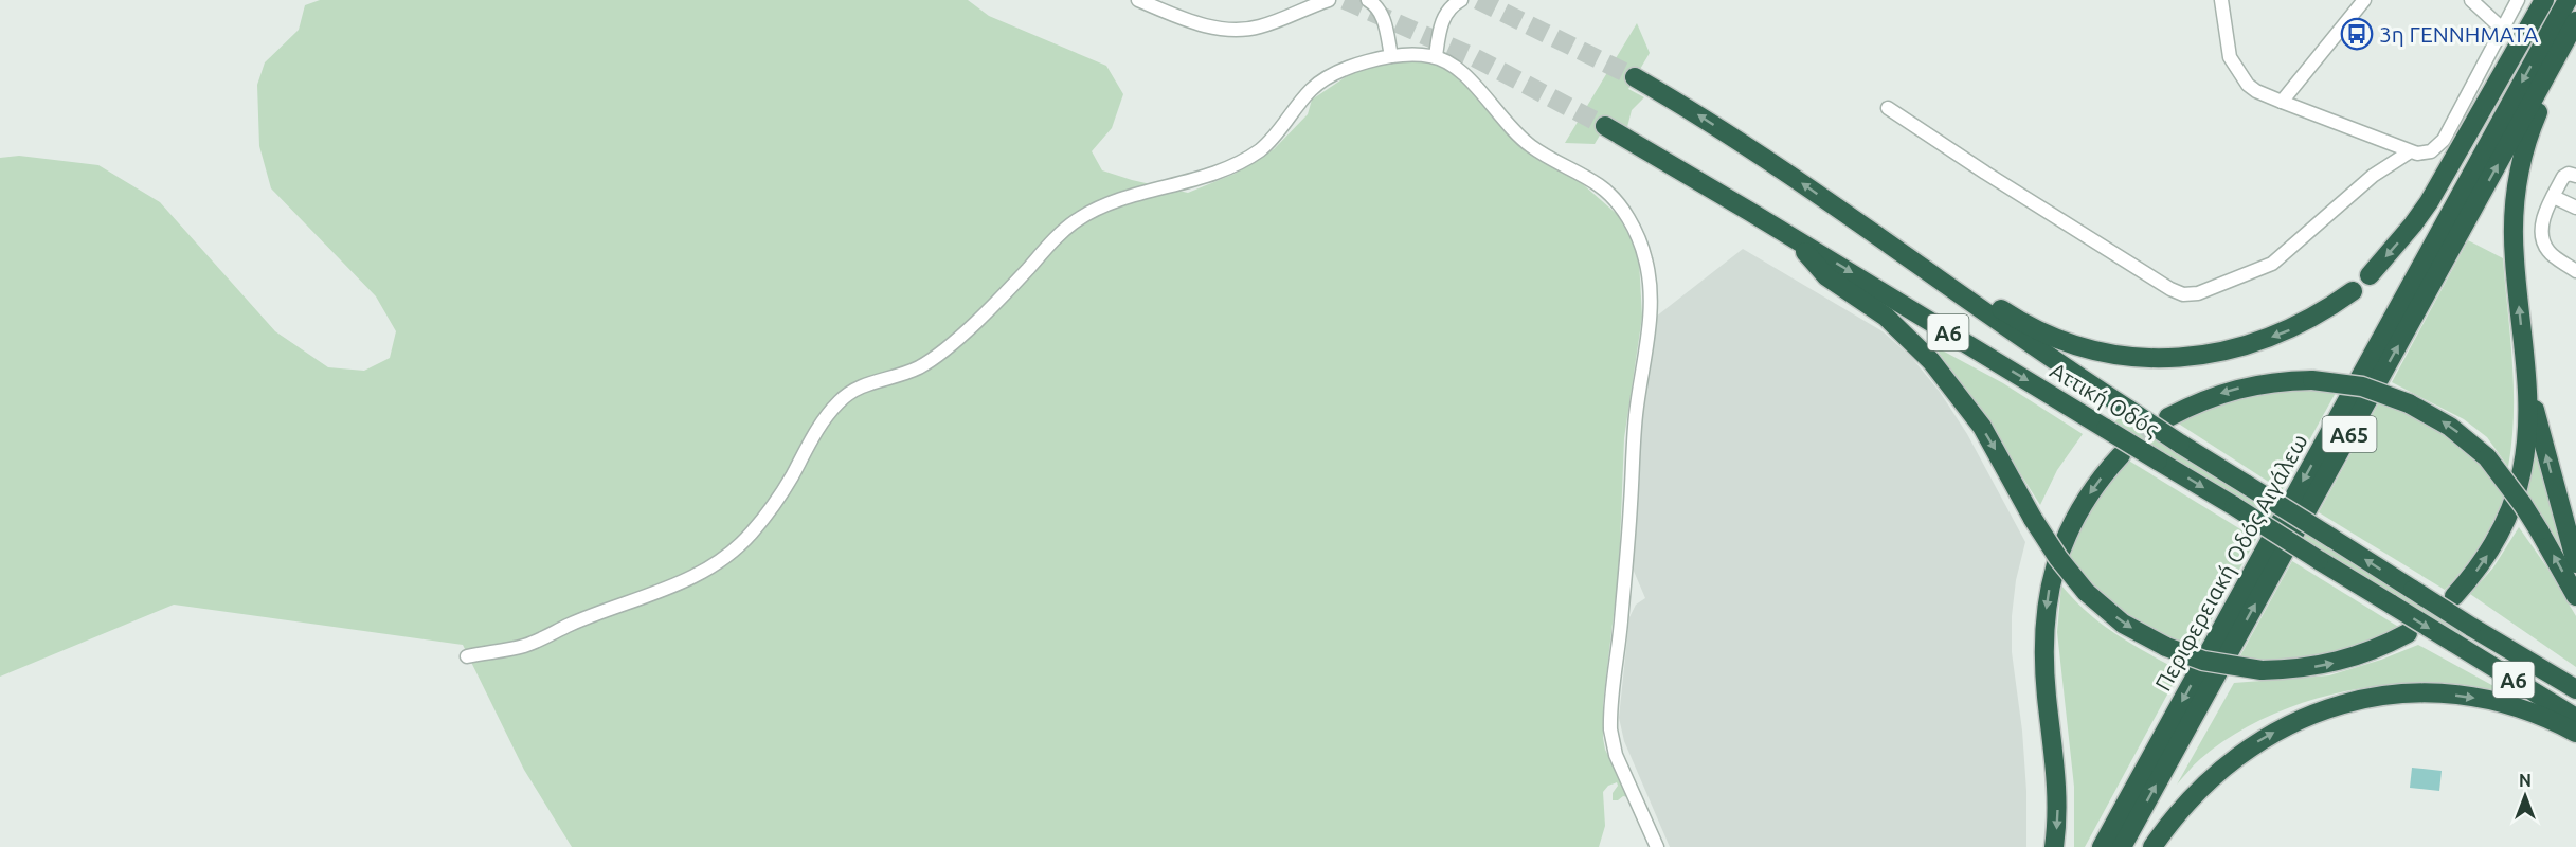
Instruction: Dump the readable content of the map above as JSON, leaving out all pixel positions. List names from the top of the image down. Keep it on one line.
{"streets":{"highway":["Α6","Αττική Οδός","Α65","Περιφερειακή Οδός Αιγάλεω"]},"places":{"bus stop":["3η ΓΕΝΝΗΜΑΤΑ"]},"north":"top"}
